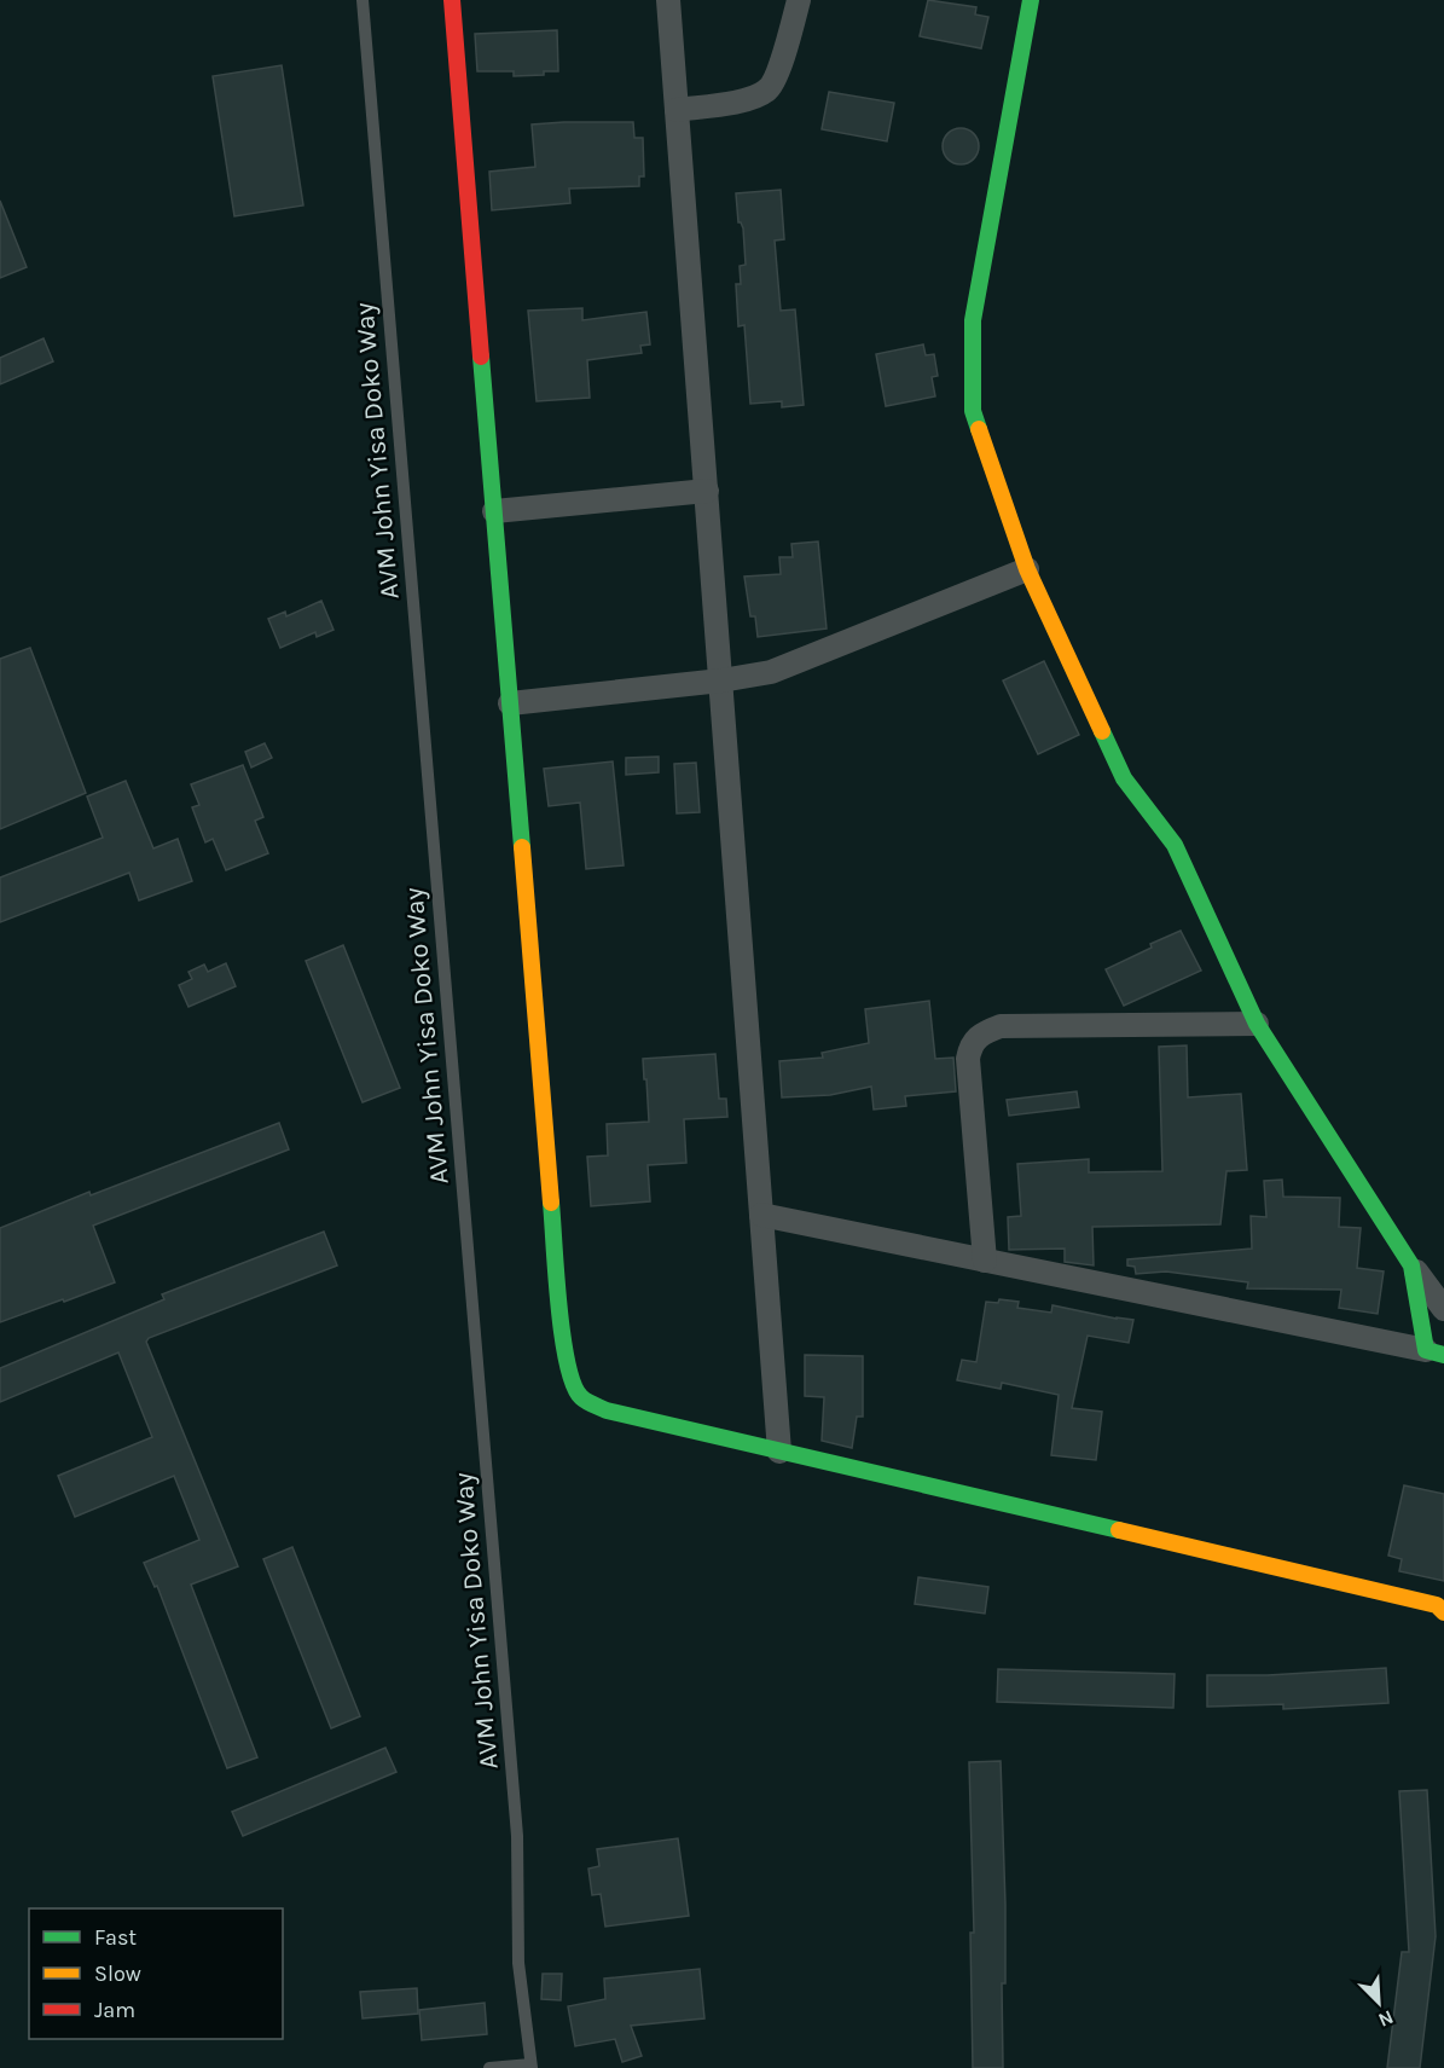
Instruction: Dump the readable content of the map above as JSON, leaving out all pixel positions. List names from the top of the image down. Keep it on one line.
{"streets":{"lane":["AVM John Yisa Doko Way"]},"legend":["Fast","Slow","Jam"],"north":"bottom right"}
